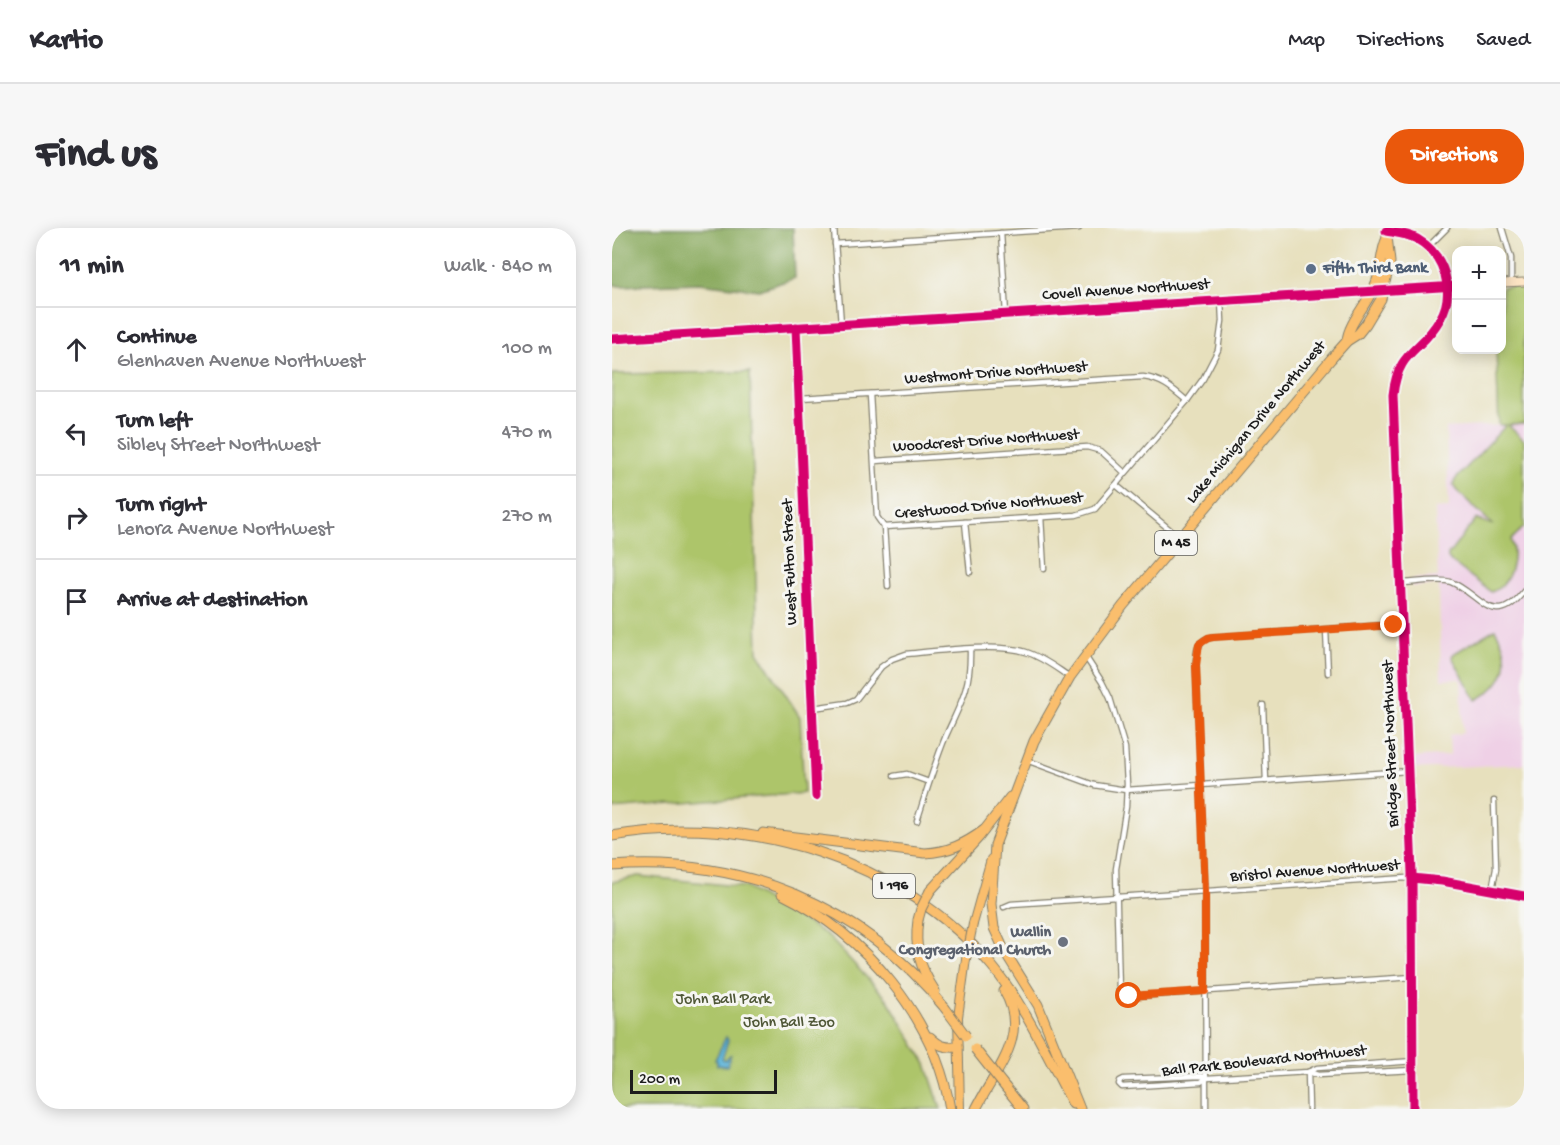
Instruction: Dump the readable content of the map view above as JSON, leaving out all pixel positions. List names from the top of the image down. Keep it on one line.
{"streets":{"highway":["Lake Michigan Drive Northwest","M 45","I 196"],"main road":["Covell Avenue Northwest","Bridge Street Northwest"],"street":["Westmont Drive Northwest","Woodcrest Drive Northwest","Crestwood Drive Northwest","West Fulton Street","Bristol Avenue Northwest","Ball Park Boulevard Northwest"]},"crossings":[["Covell Avenue Northwest","Lake Michigan Drive Northwest"],["Covell Avenue Northwest","West Fulton Street"],["Covell Avenue Northwest","Bridge Street Northwest"],["Westmont Drive Northwest","West Fulton Street"],["Bridge Street Northwest","Bristol Avenue Northwest"],["Bridge Street Northwest","Ball Park Boulevard Northwest"]],"parks":["John Ball Park","John Ball Zoo"],"places":["Fifth Third Bank","Wallin Congregational Church"],"scale_bar":"200 m","page":{"header":"Kartio","nav":["Map","Directions","Saved"],"buttons":"Directions","title":"Find us","heading":["11 min","Walk · 840 m"],"map_buttons":["+","−"],"list":[["Continue","Glenhaven Avenue Northwest","100 m"],["Turn left","Sibley Street Northwest","470 m"],["Turn right","Lenora Avenue Northwest","270 m"],"Arrive at destination"],"scale":"200 m"}}
